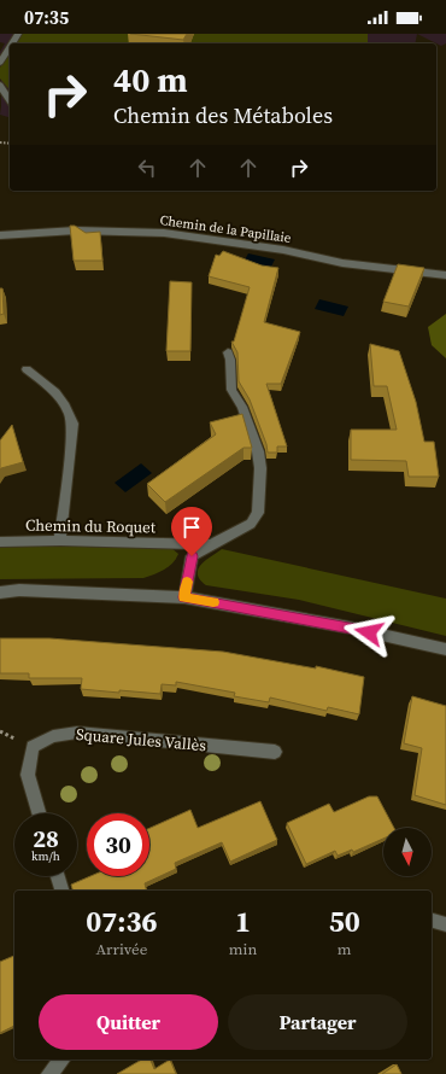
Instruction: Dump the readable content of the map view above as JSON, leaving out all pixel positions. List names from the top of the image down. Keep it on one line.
{"streets":{"street":["Chemin de la Papillaie","Chemin du Roquet","Square Jules Vallès"]},"north":"bottom","page":{"status":"07:35","turn":["40 m","Chemin des Métaboles"],"speed":"28 km/h","limit":"30","eta":["07:36","Arrivée","1","min","50","m"],"buttons":["Quitter","Partager"]}}
